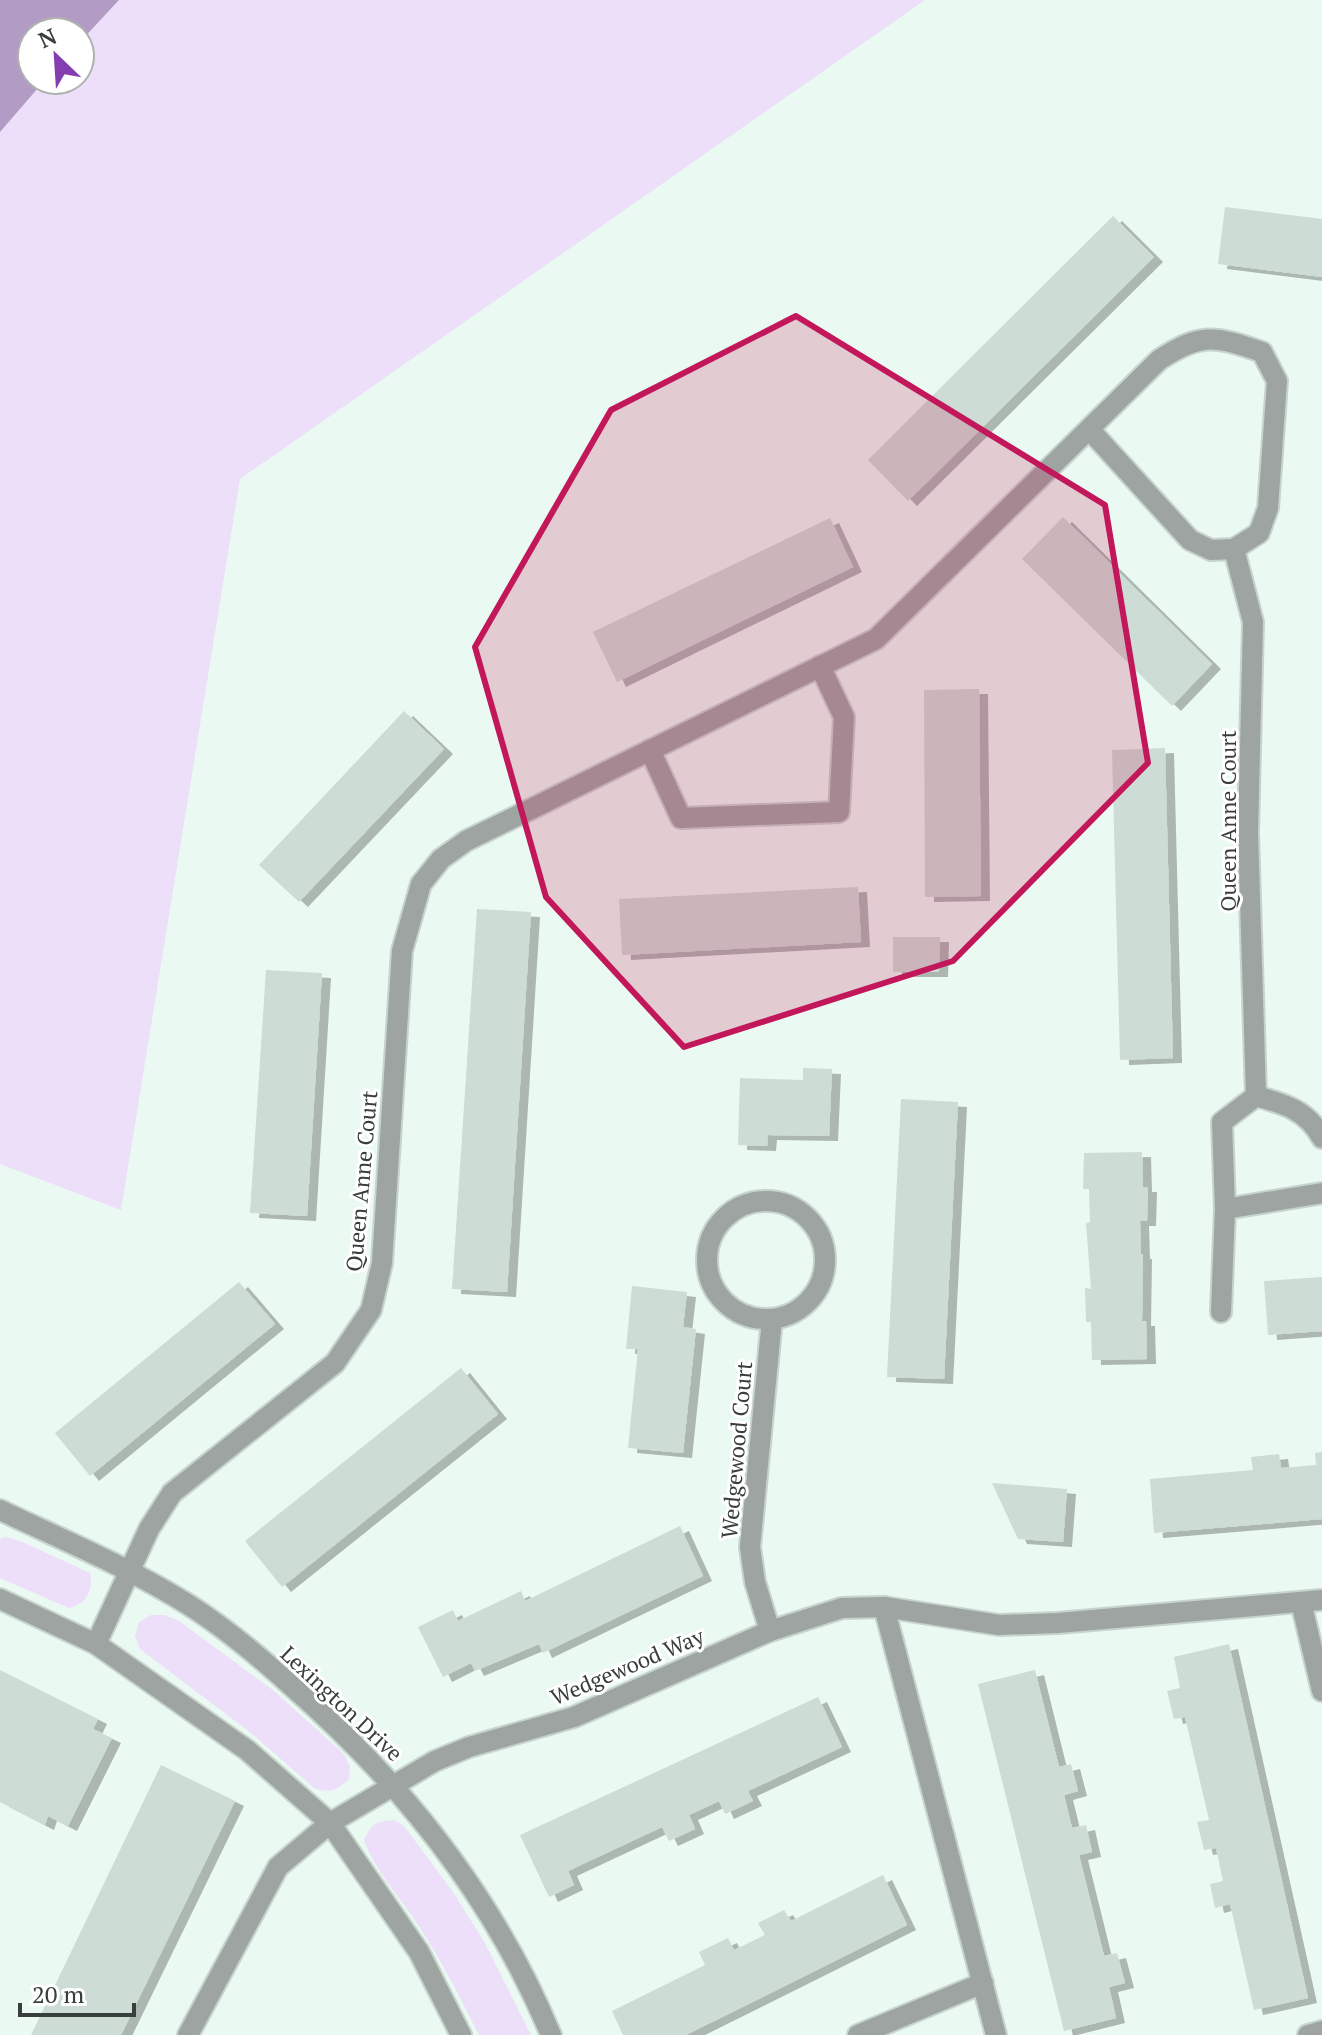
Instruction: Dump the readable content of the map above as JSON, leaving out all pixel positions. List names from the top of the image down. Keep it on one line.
{"streets":{"street":["Queen Anne Court","Wedgewood Court","Wedgewood Way","Lexington Drive"]},"crossings":[["Queen Anne Court","Lexington Drive"],["Wedgewood Court","Wedgewood Way"],["Wedgewood Way","Lexington Drive"]],"scale_bar":"20 m","north":"top left"}
